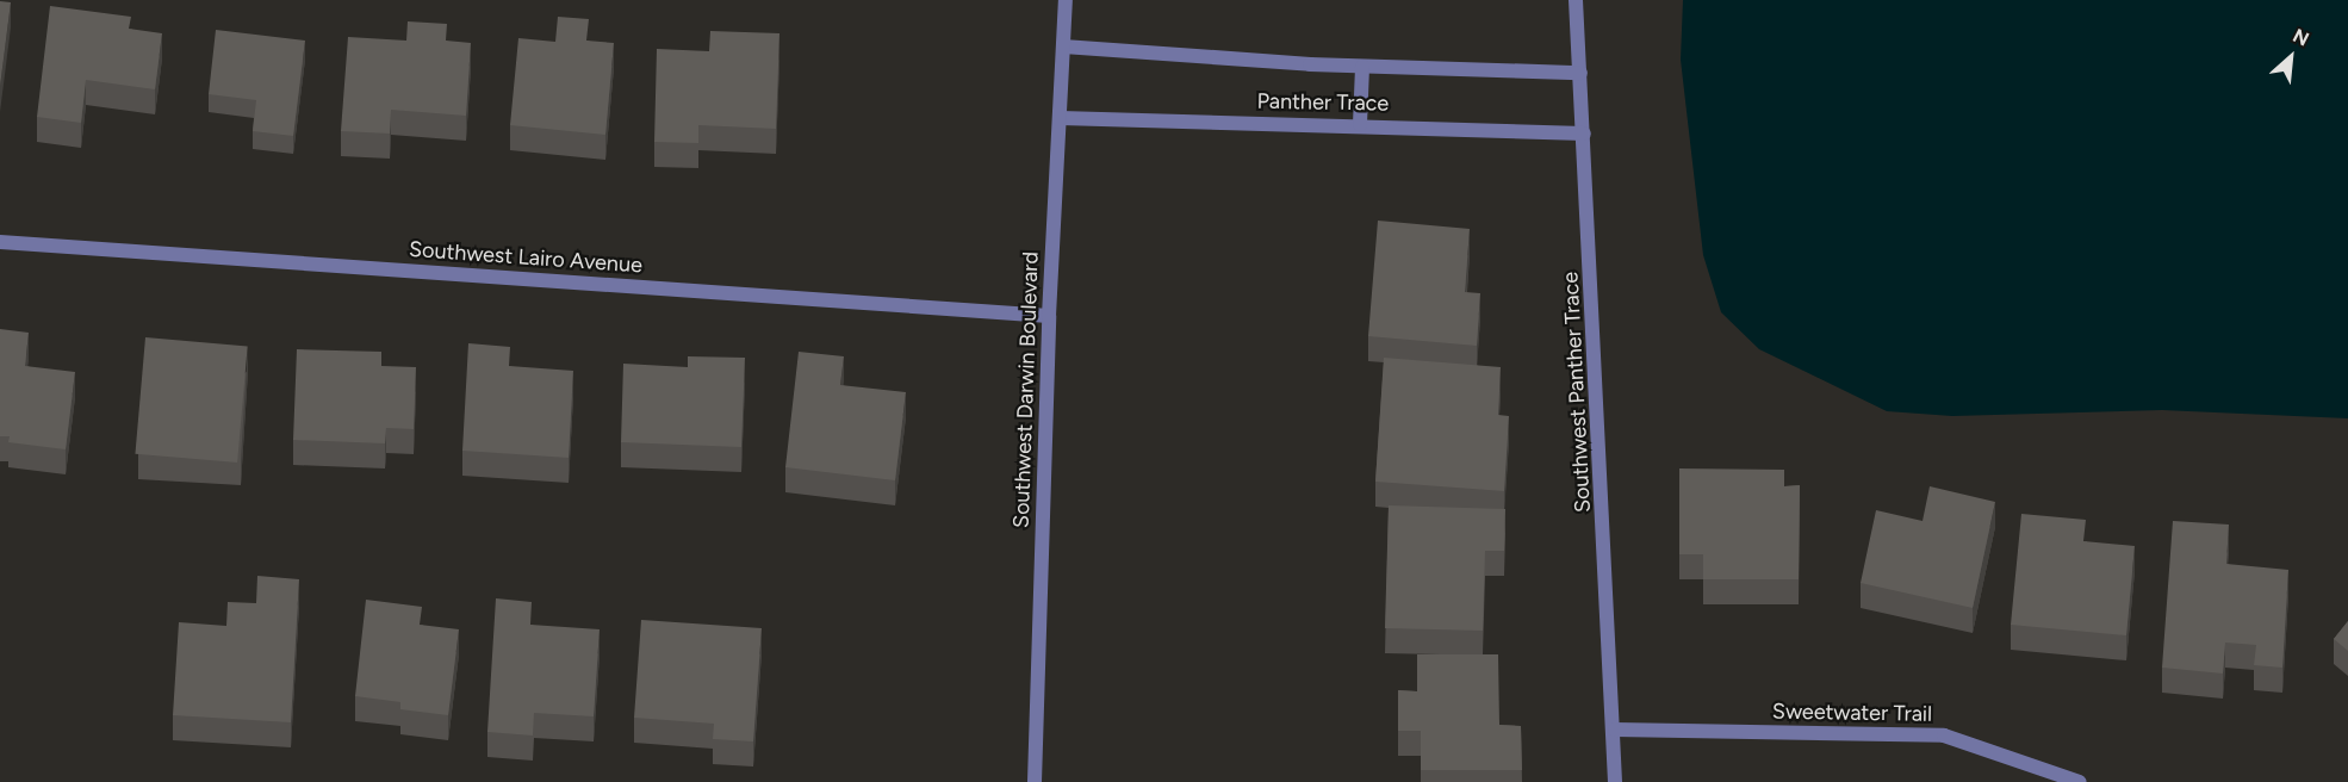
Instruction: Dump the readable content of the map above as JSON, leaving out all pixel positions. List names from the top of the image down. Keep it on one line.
{"streets":{"street":["Panther Trace","Southwest Lairo Avenue","Southwest Darwin Boulevard","Southwest Panther Trace","Sweetwater Trail"]},"crossings":[["Panther Trace","Southwest Darwin Boulevard"],["Panther Trace","Southwest Panther Trace"],["Southwest Lairo Avenue","Southwest Darwin Boulevard"],["Southwest Panther Trace","Sweetwater Trail"]],"north":"top right"}
